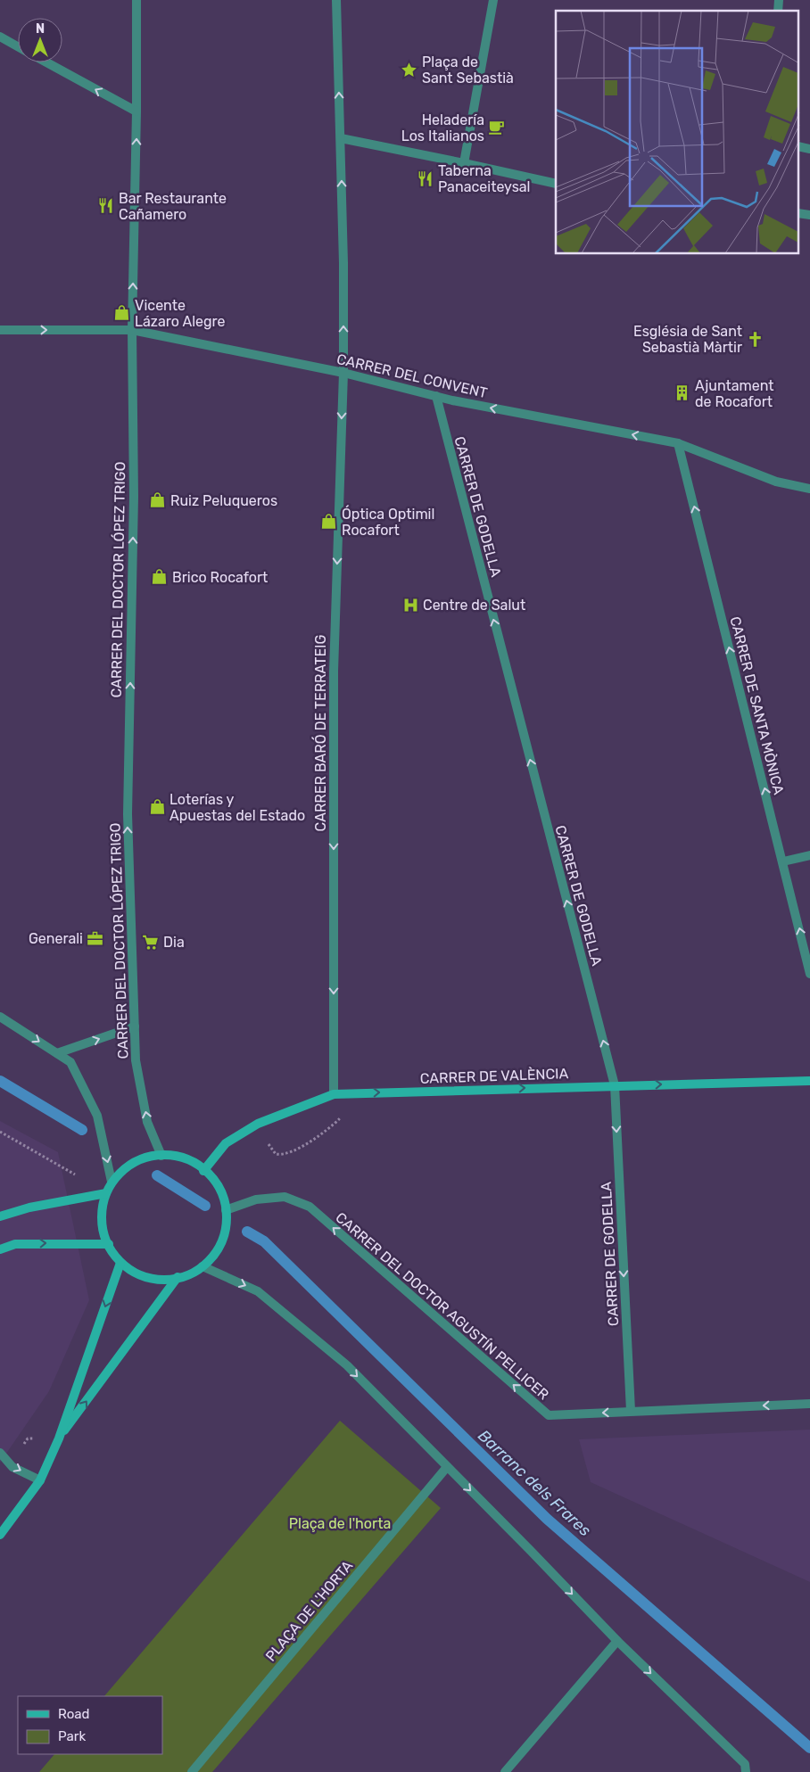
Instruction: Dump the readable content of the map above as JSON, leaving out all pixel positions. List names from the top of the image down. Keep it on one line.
{"streets":{"street":["CARRER DEL CONVENT","CARRER DE GODELLA","CARRER DEL DOCTOR LÓPEZ TRIGO","CARRER DE SANTA MÒNICA","CARRER BARÓ DE TERRATEIG","CARRER DE VALÈNCIA","CARRER DEL DOCTOR AGUSTÍN PELLICER","PLAÇA DE L'HORTA"]},"crossings":[["CARRER DEL CONVENT","CARRER DE GODELLA"],["CARRER DEL CONVENT","CARRER DEL DOCTOR LÓPEZ TRIGO"],["CARRER DEL CONVENT","CARRER DE SANTA MÒNICA"],["CARRER DEL CONVENT","CARRER BARÓ DE TERRATEIG"],["CARRER DE GODELLA","CARRER DE VALÈNCIA"],["CARRER DE GODELLA","CARRER DEL DOCTOR AGUSTÍN PELLICER"],["CARRER DEL DOCTOR LÓPEZ TRIGO","CARRER DE VALÈNCIA"],["CARRER DEL DOCTOR LÓPEZ TRIGO","CARRER DEL DOCTOR AGUSTÍN PELLICER"],["CARRER BARÓ DE TERRATEIG","CARRER DE VALÈNCIA"],["CARRER DE VALÈNCIA","CARRER DEL DOCTOR AGUSTÍN PELLICER"]],"one_way":["CARRER DEL DOCTOR LÓPEZ TRIGO","CARRER DE SANTA MÒNICA","CARRER DE VALÈNCIA","CARRER DEL DOCTOR AGUSTÍN PELLICER"],"water":["Barranc dels Frares"],"parks":["Plaça de l'horta"],"places":{"place":["Plaça de Sant Sebastià"],"cafe":["Heladería Los Italianos"],"restaurant":["Taberna Panaceiteysal","Bar Restaurante Cañamero"],"shop":["Vicente Lázaro Alegre","Ruiz Peluqueros","Óptica Optimil Rocafort","Brico Rocafort","Loterías y Apuestas del Estado"],"church":["Església de Sant Sebastià Màrtir"],"building":["Ajuntament de Rocafort"],"hospital":["Centre de Salut"],"office":["Generali"],"supermarket":["Dia"]},"legend":["Road","Park"],"north":"top"}
